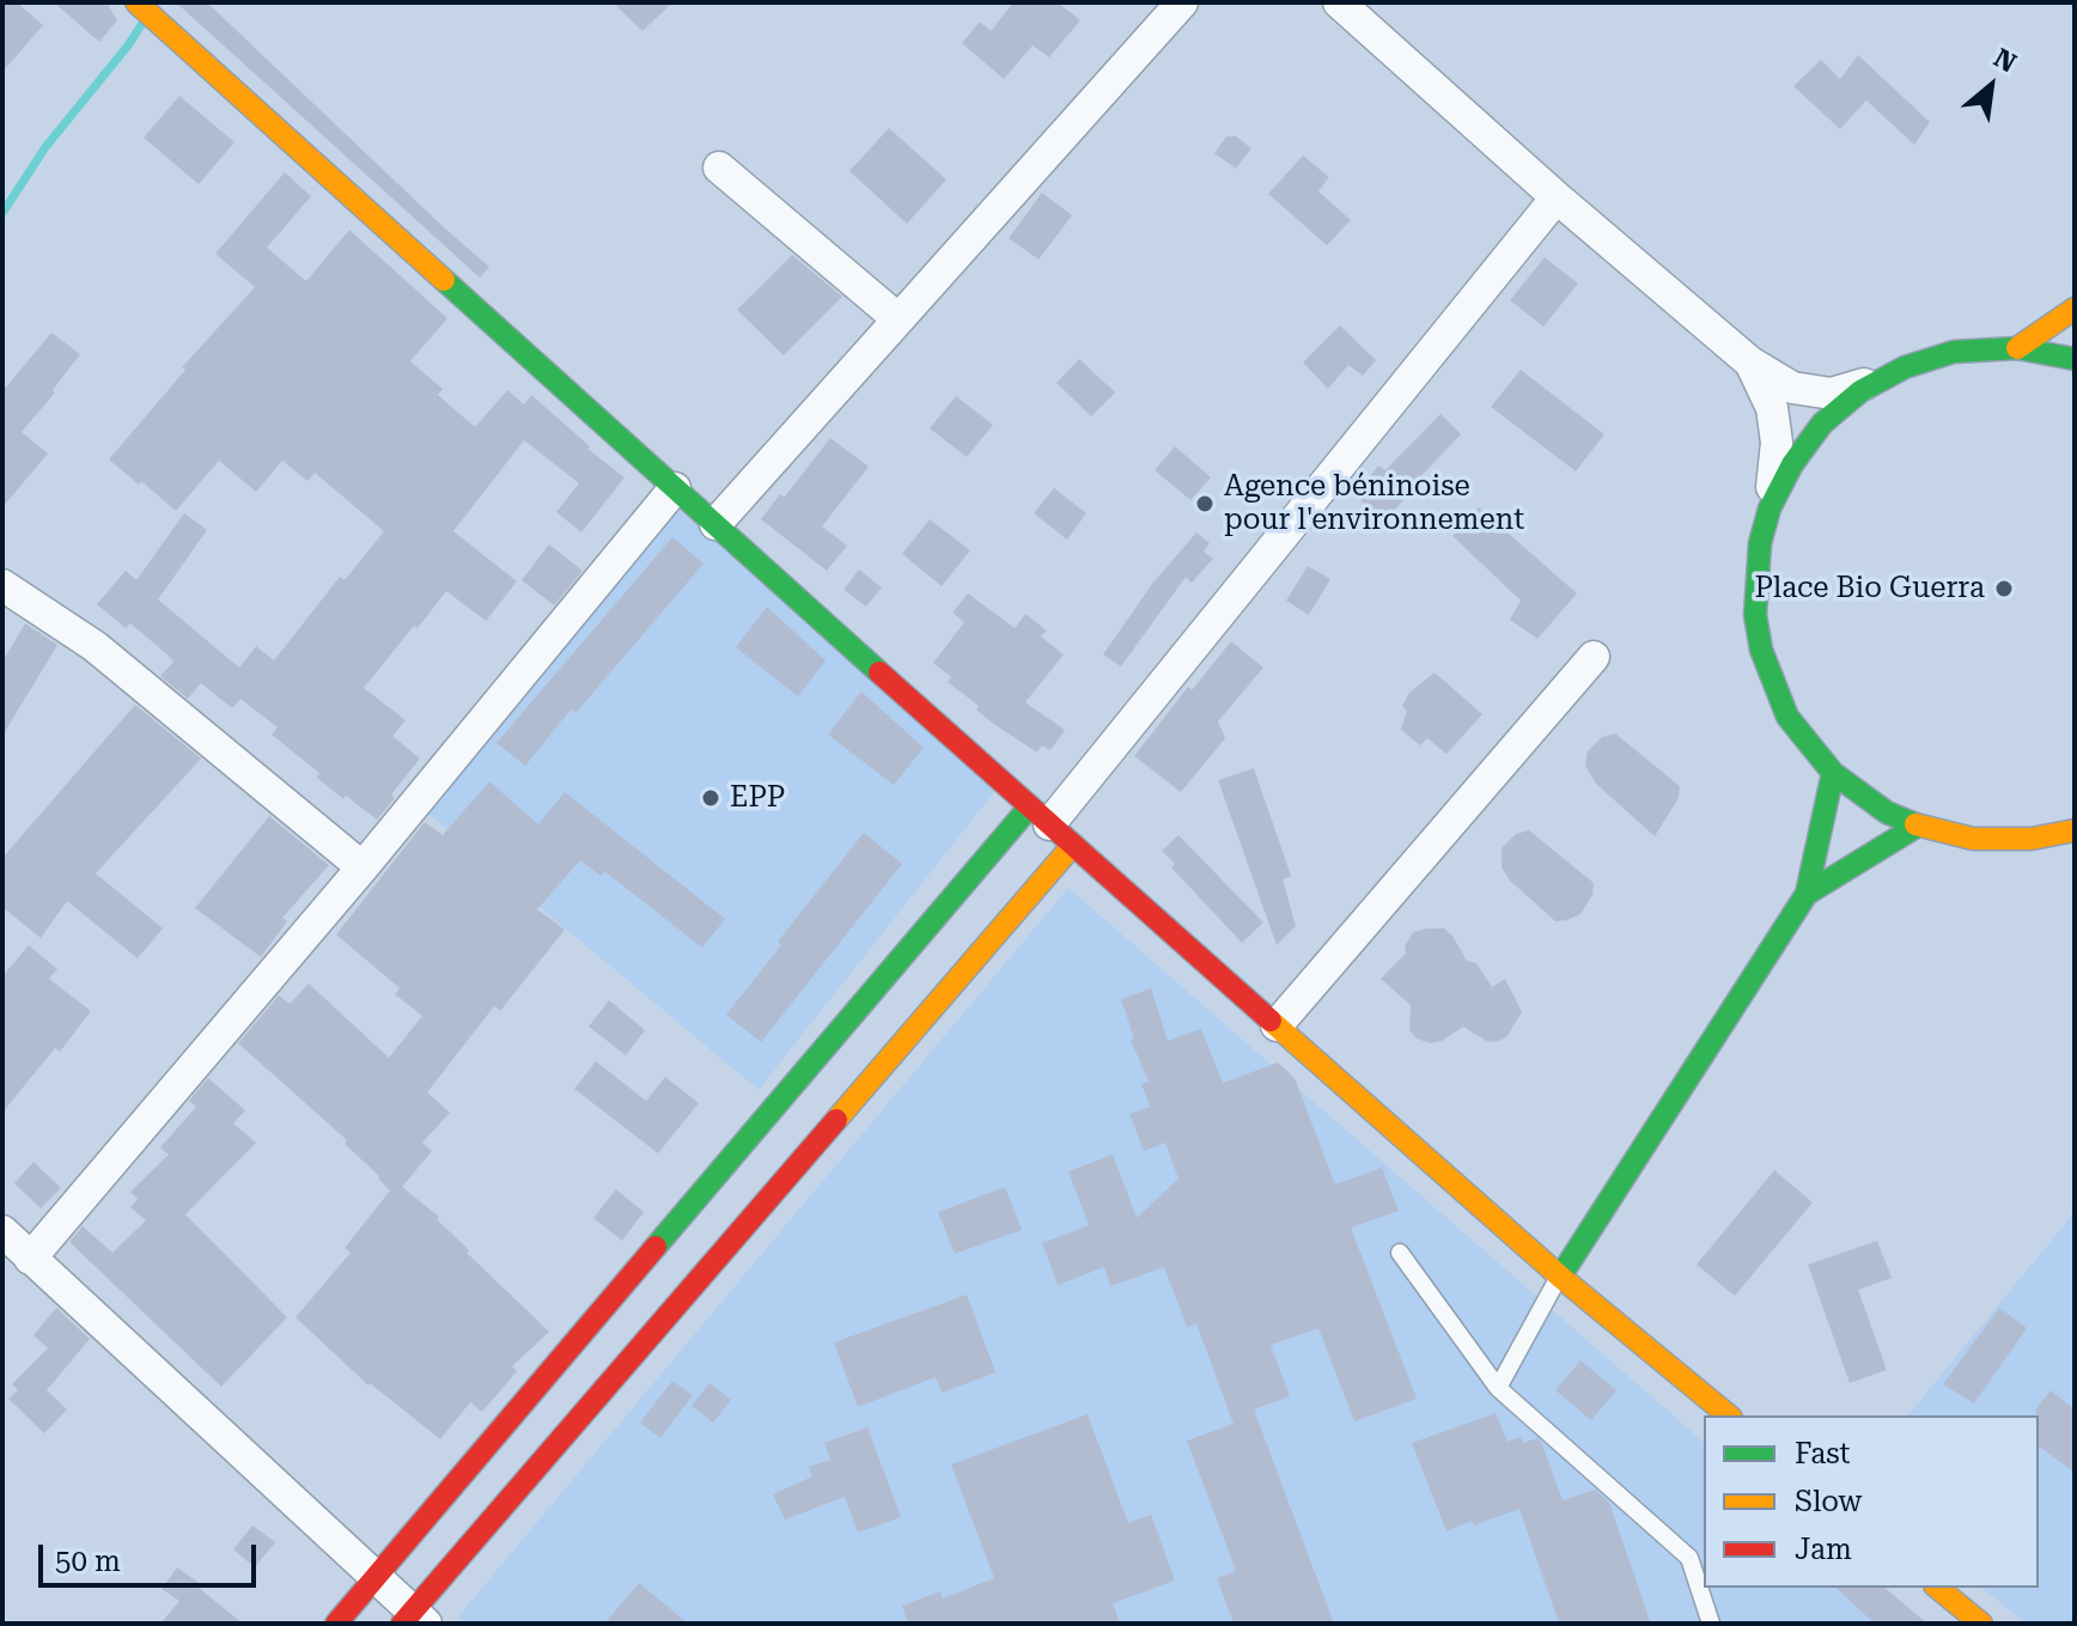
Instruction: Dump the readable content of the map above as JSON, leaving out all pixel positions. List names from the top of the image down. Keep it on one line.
{"places":["Agence béninoise pour l'environnement","Place Bio Guerra","EPP"],"legend":["Fast","Slow","Jam"],"scale_bar":"50 m","north":"top right"}
